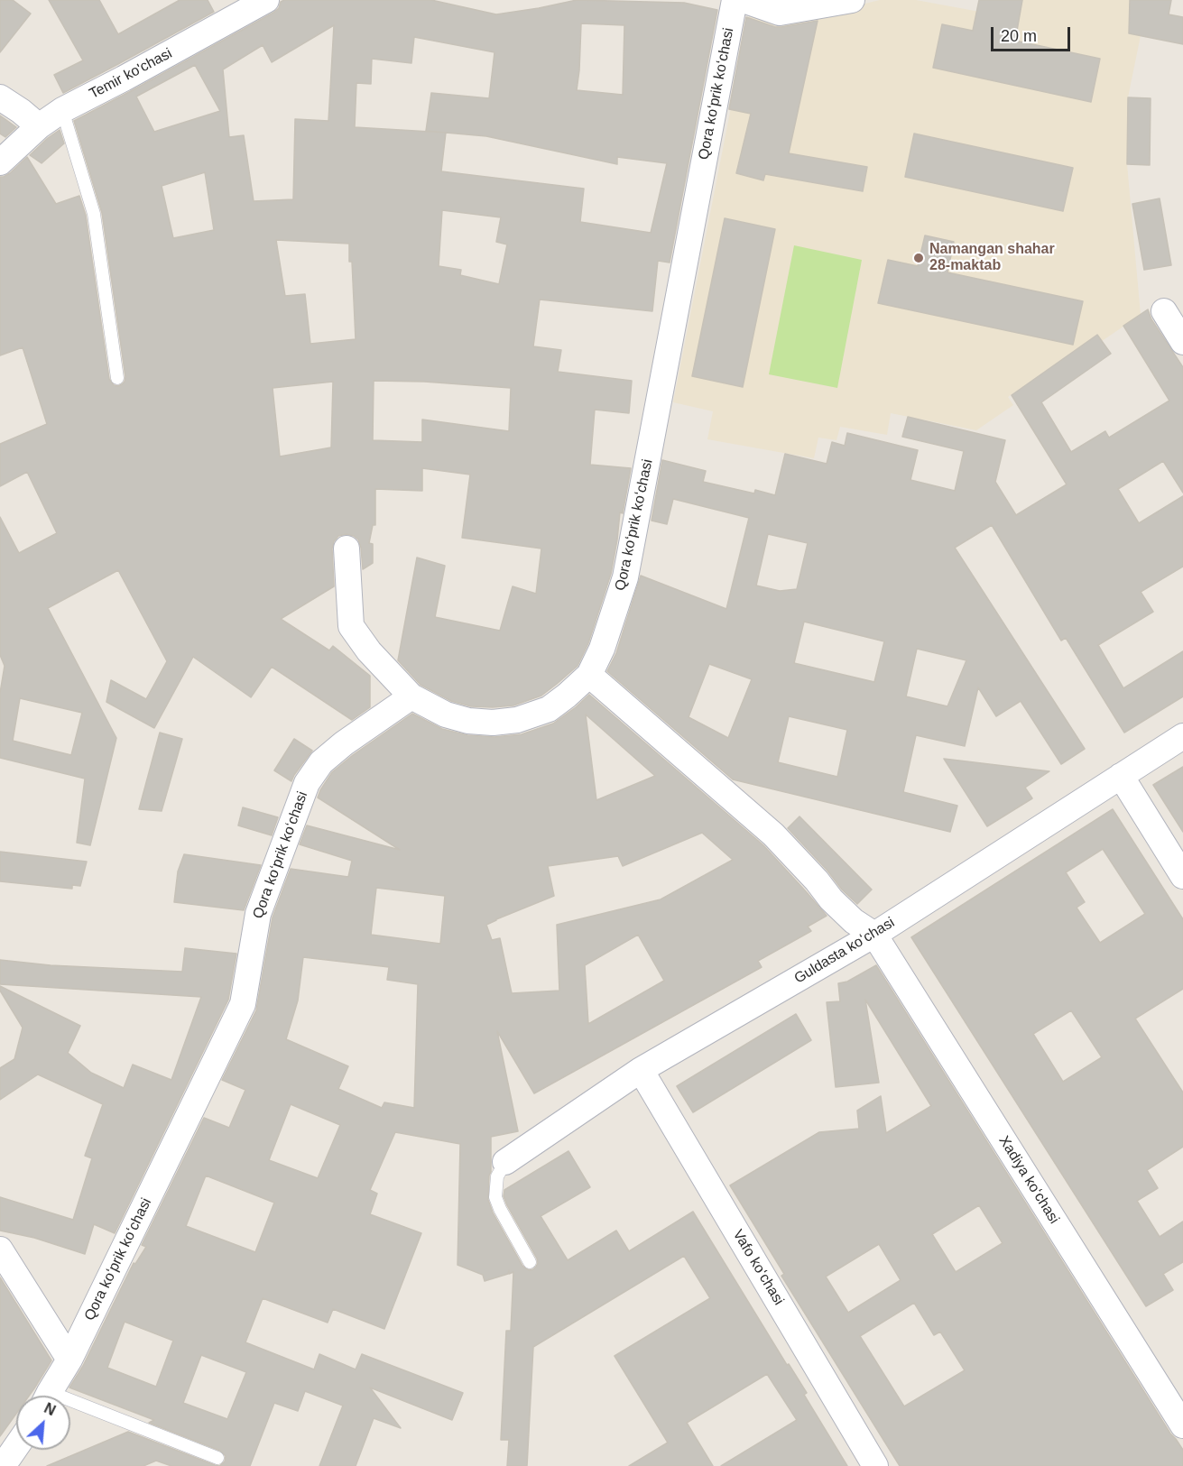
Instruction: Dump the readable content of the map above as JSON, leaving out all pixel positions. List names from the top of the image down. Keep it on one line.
{"streets":{"street":["Temir ko'chasi","Qora koʻprik koʻchasi","Guldasta koʻchasi","Xadiya koʻchasi","Vafo koʻchasi"]},"crossings":[["Guldasta koʻchasi","Xadiya koʻchasi"],["Guldasta koʻchasi","Vafo koʻchasi"]],"places":["Namangan shahar 28-maktab"],"scale_bar":"20 m","north":"top right"}
